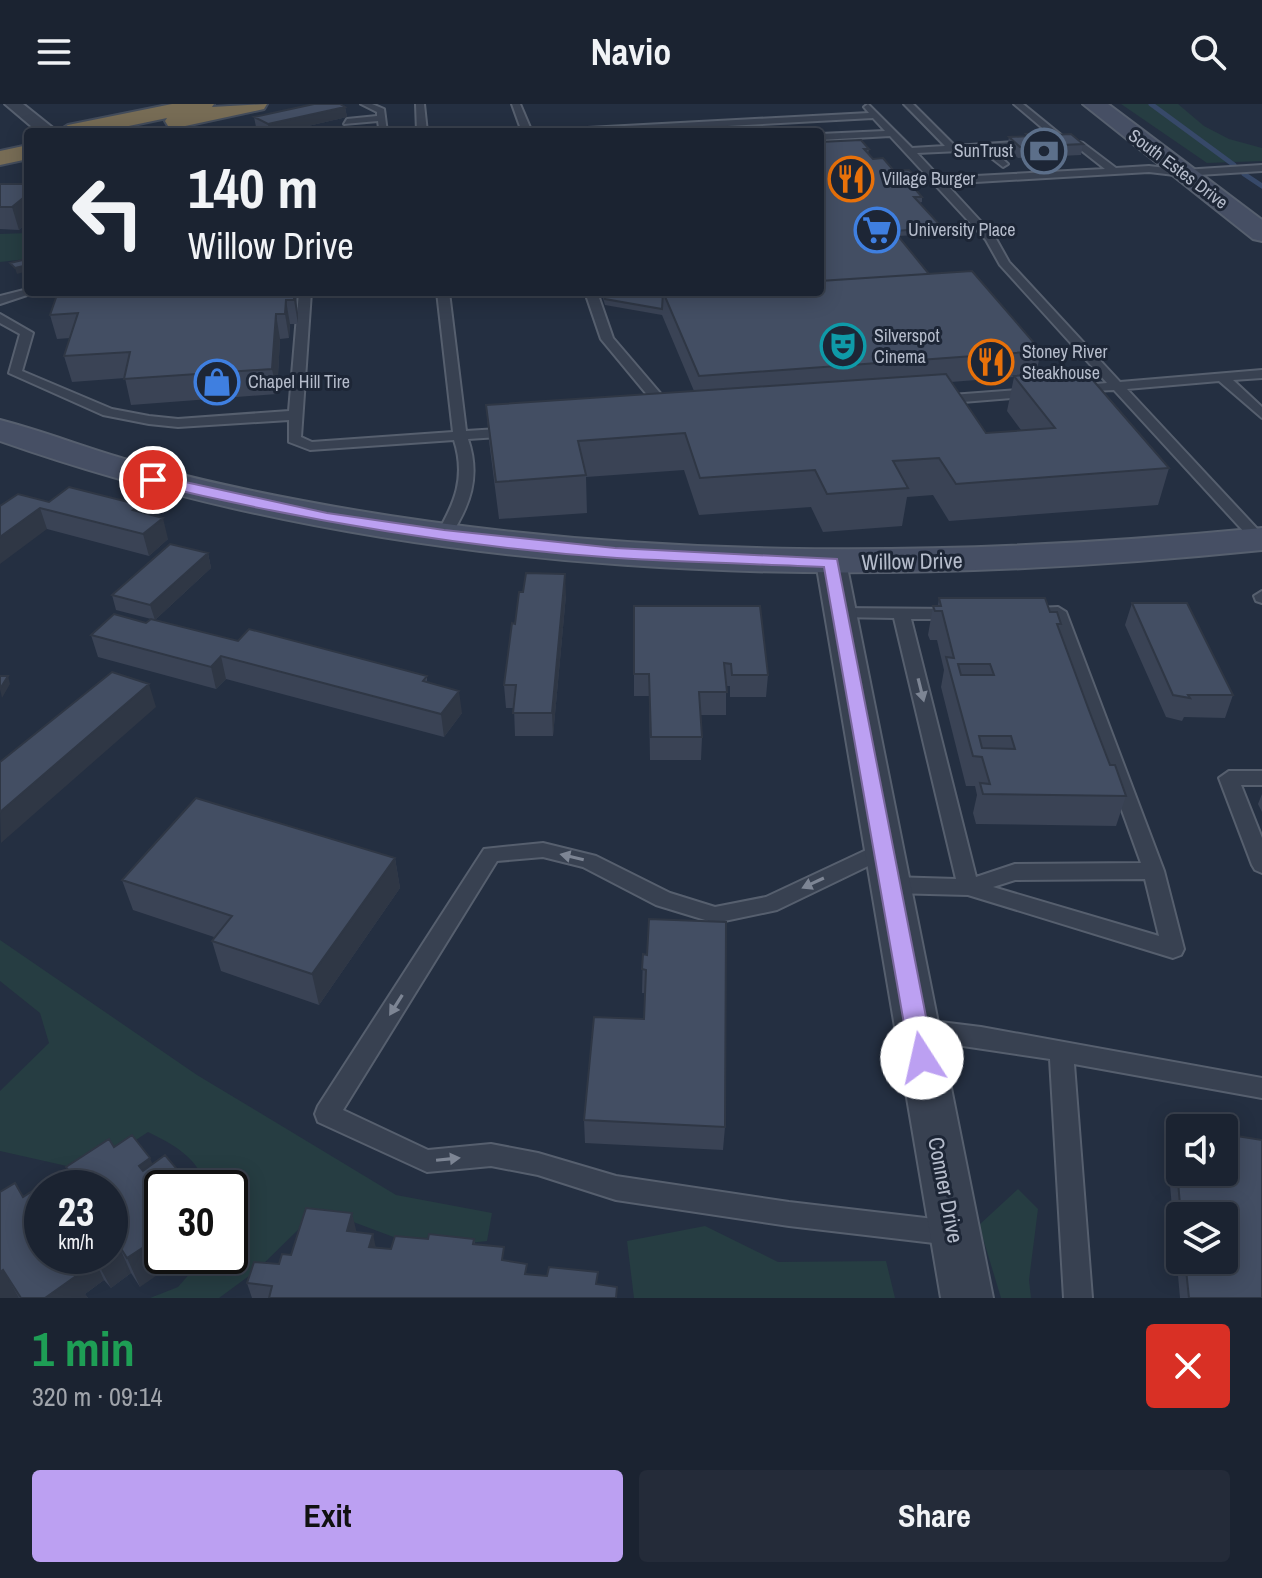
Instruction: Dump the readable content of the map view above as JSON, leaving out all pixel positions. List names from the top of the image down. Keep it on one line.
{"streets":{"street":["South Estes Drive","Willow Drive","Conner Drive"]},"crossings":[["Willow Drive","Conner Drive"]],"places":{"bank":["SunTrust"],"restaurant":["Village Burger","Stoney River Steakhouse"],"supermarket":["University Place"],"theatre":["Silverspot Cinema"],"shop":["Chapel Hill Tire"]},"page":{"header":"Navio","turn":["140 m","Willow Drive"],"speed":"23 km/h","limit":"30","heading":["1 min","320 m · 09:14"],"buttons":["Exit","Share"]}}
